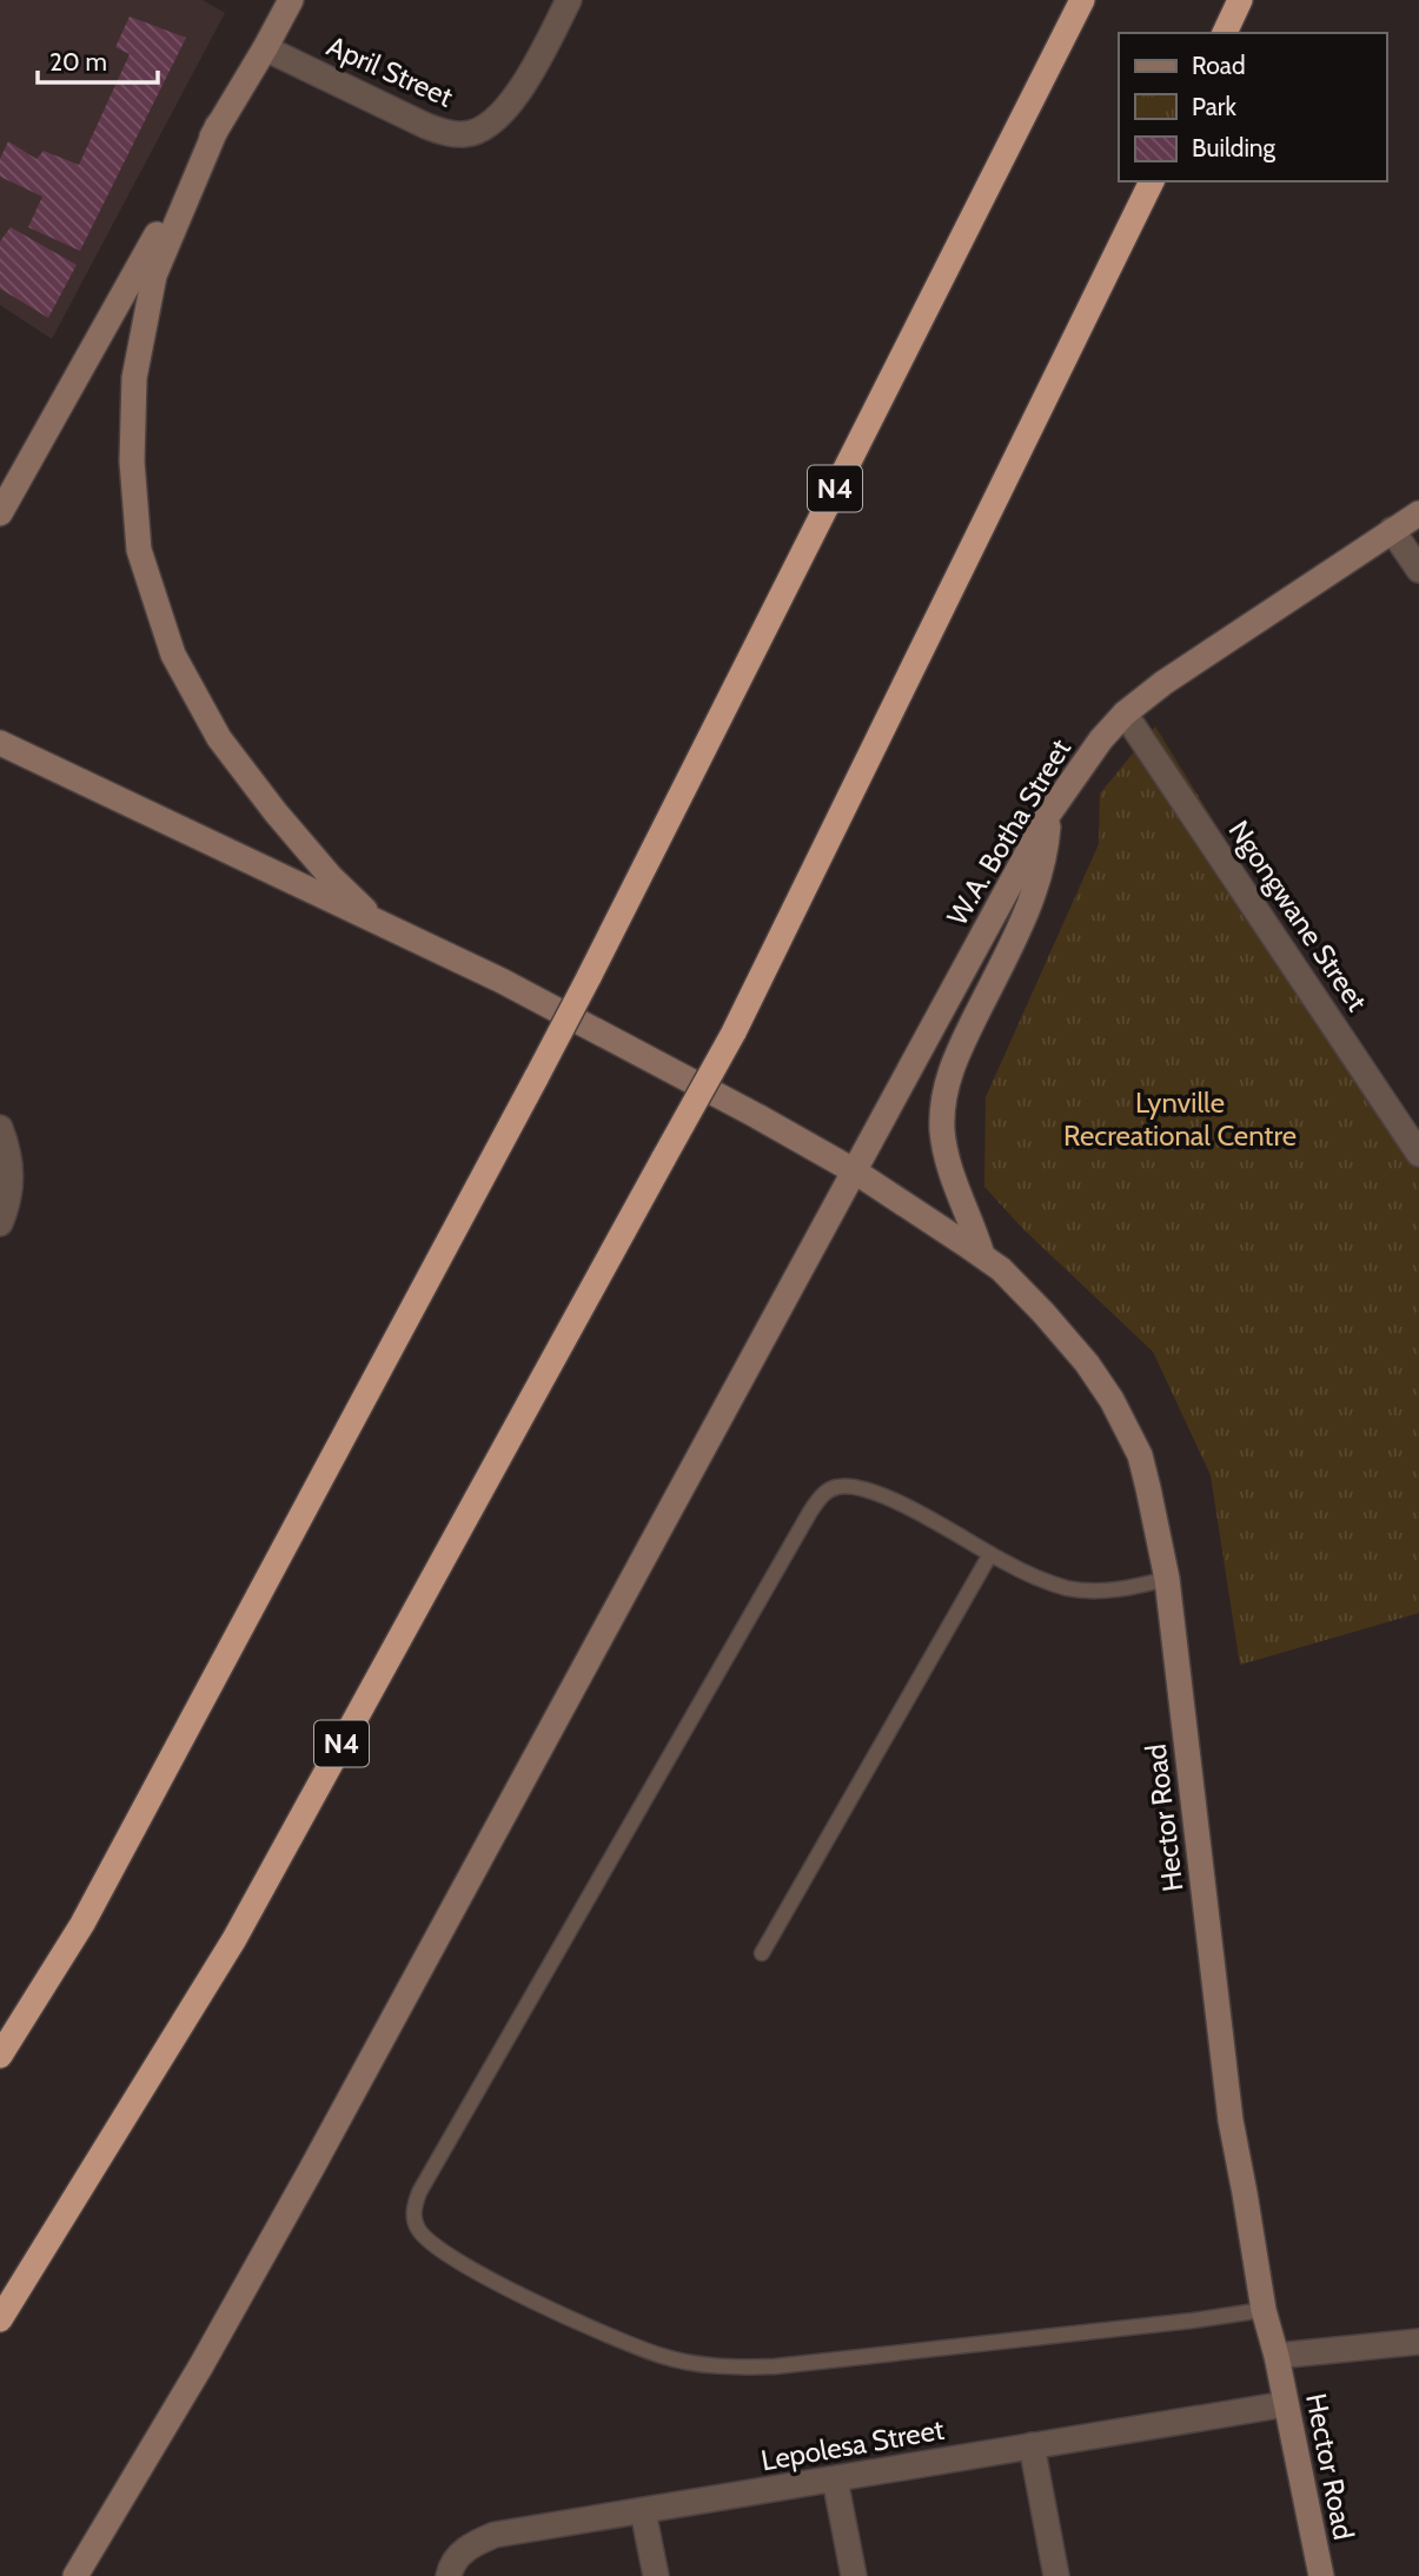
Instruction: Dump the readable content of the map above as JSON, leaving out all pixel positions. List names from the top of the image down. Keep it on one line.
{"streets":{"highway":["N4"],"main road":["W.A. Botha Street","Hector Road"],"street":["April Street","Ngongwane Street","Lepolesa Street"]},"crossings":[["W.A. Botha Street","Ngongwane Street"],["W.A. Botha Street","Hector Road"],["Hector Road","Lepolesa Street"]],"parks":["Lynville Recreational Centre"],"legend":["Road","Park","Building"],"scale_bar":"20 m"}
